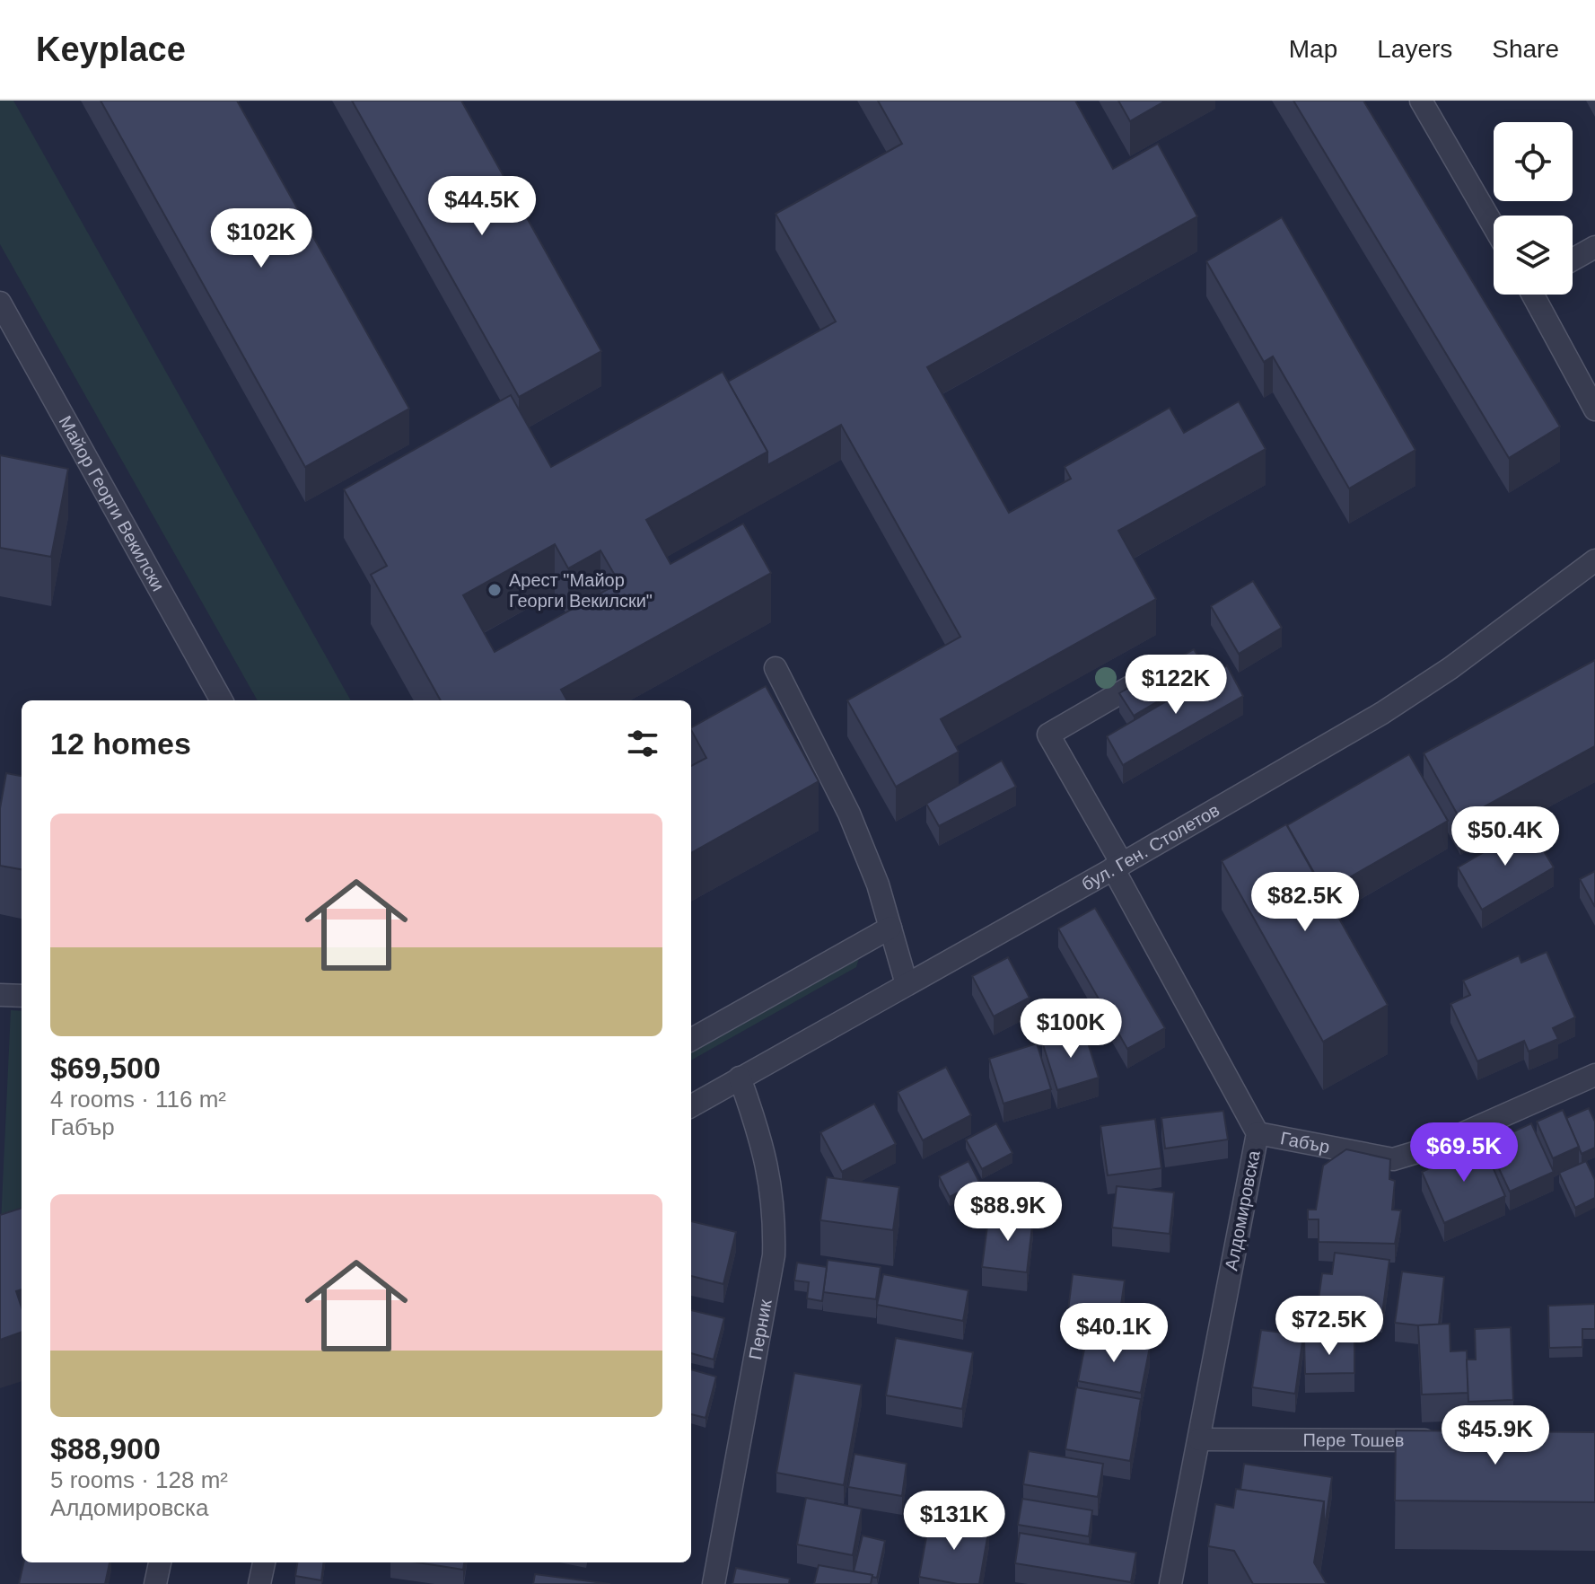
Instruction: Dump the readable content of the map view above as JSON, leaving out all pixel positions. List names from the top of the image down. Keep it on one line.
{"streets":{"street":["Майор Георги Векилски","бул. Ген. Столетов","Габър","Алдомировска","Перник","Пере Тошев"]},"crossings":[["бул. Ген. Столетов","Алдомировска"],["бул. Ген. Столетов","Перник"],["Габър","Алдомировска"],["Алдомировска","Пере Тошев"]],"places":["Арест \"Майор Георги Векилски\""],"page":{"header":"Keyplace","nav":["Map","Layers","Share"],"price":["$44.5K","$102K","$122K","$50.4K","$82.5K","$100K","$69.5K","$88.9K","$72.5K","$40.1K","$45.9K","$131K"],"heading":"12 homes","list":[{"name":"$69,500","note":"4 rooms · 116 m² · Габър"},{"name":"$88,900","note":"5 rooms · 128 m² · Алдомировска"}]}}
